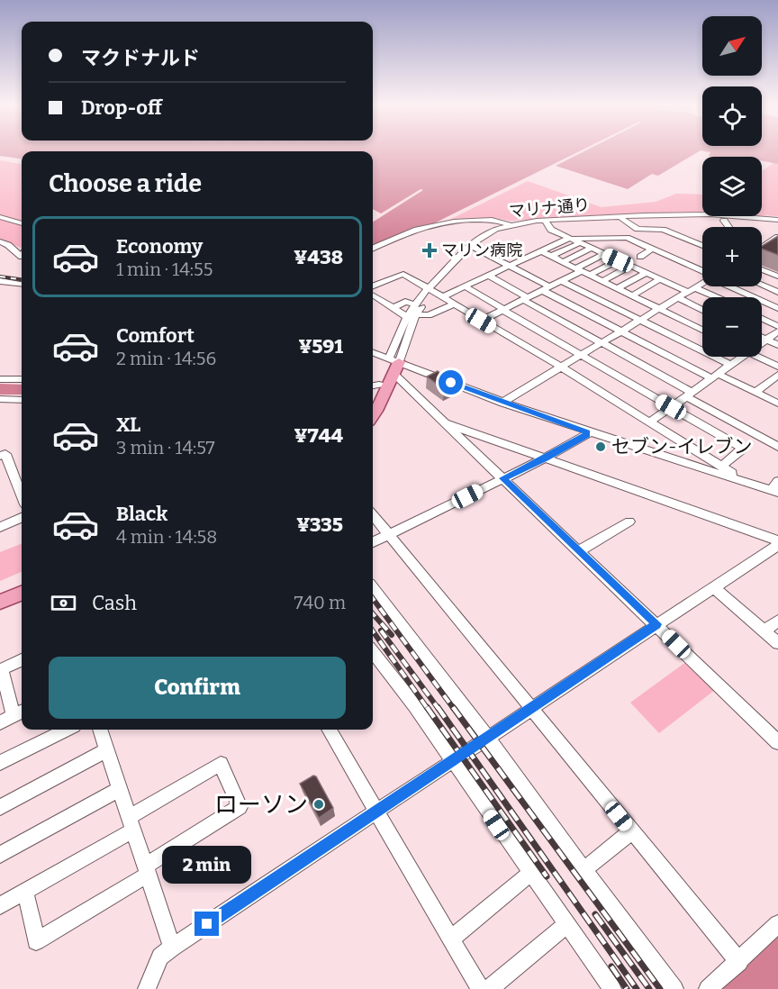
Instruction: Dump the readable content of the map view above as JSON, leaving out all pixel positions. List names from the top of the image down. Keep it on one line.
{"streets":{"street":["マリナ通り"]},"places":{"health":["マリン病院"],"other":["セブン-イレブン","ローソン"]},"north":"top right","page":{"map_buttons":["+","−"],"banner":["マクドナルド","Drop-off"],"heading":"Choose a ride","list":[{"name":"Economy","note":"1 min · 14:55","value":"¥438"},{"name":"Comfort","note":"2 min · 14:56","value":"¥591"},{"name":"XL","note":"3 min · 14:57","value":"¥744"},{"name":"Black","note":"4 min · 14:58","value":"¥335"}],"pay":["Cash","740 m"],"buttons":"Confirm","bubble":"2 min"}}
